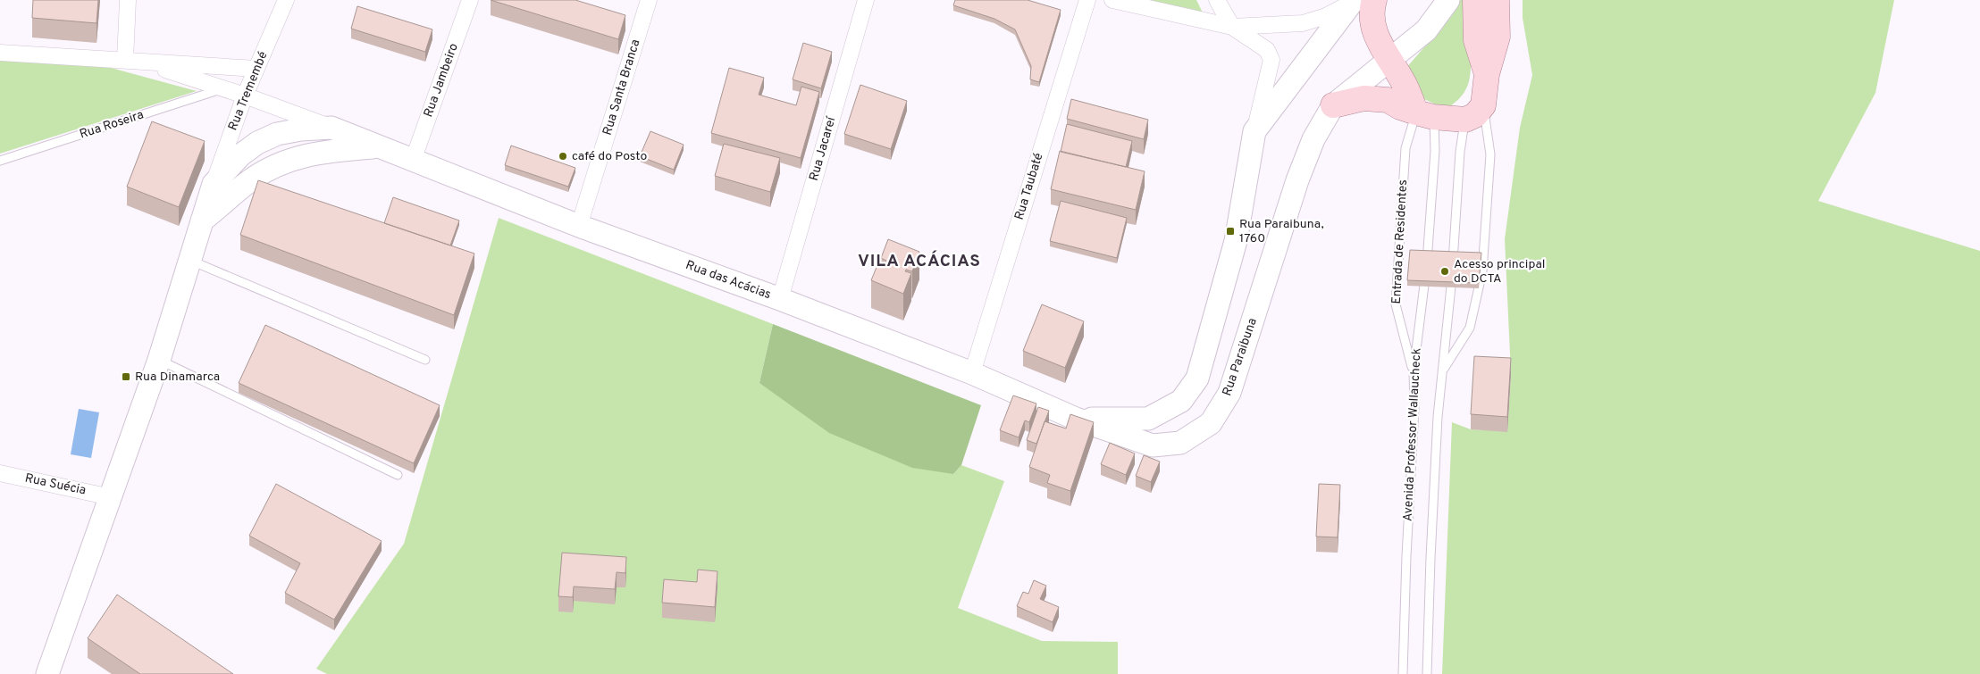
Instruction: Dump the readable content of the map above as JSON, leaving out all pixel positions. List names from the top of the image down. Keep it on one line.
{"streets":{"main road":["Rua das Acácias","Rua Paraibuna"],"street":["Rua Jambeiro","Rua Santa Branca","Rua Tremembé","Rua Jacareí","Rua Taubaté","Rua Suécia"],"lane":["Rua Roseira","Entrada de Residentes","Avenida Professor Wallaucheck"]},"crossings":[["Rua Jambeiro","Rua das Acácias"],["Rua Santa Branca","Rua das Acácias"],["Rua Tremembé","Rua das Acácias"],["Rua Jacareí","Rua das Acácias"],["Rua Taubaté","Rua das Acácias"],["Entrada de Residentes","Avenida Professor Wallaucheck"],["Rua das Acácias","Rua Paraibuna"]],"districts":["VILA ACÁCIAS"],"places":{"other":["café do Posto","Acesso principal do DCTA"],"transit":["Rua Paraibuna, 1760","Rua Dinamarca"]}}
